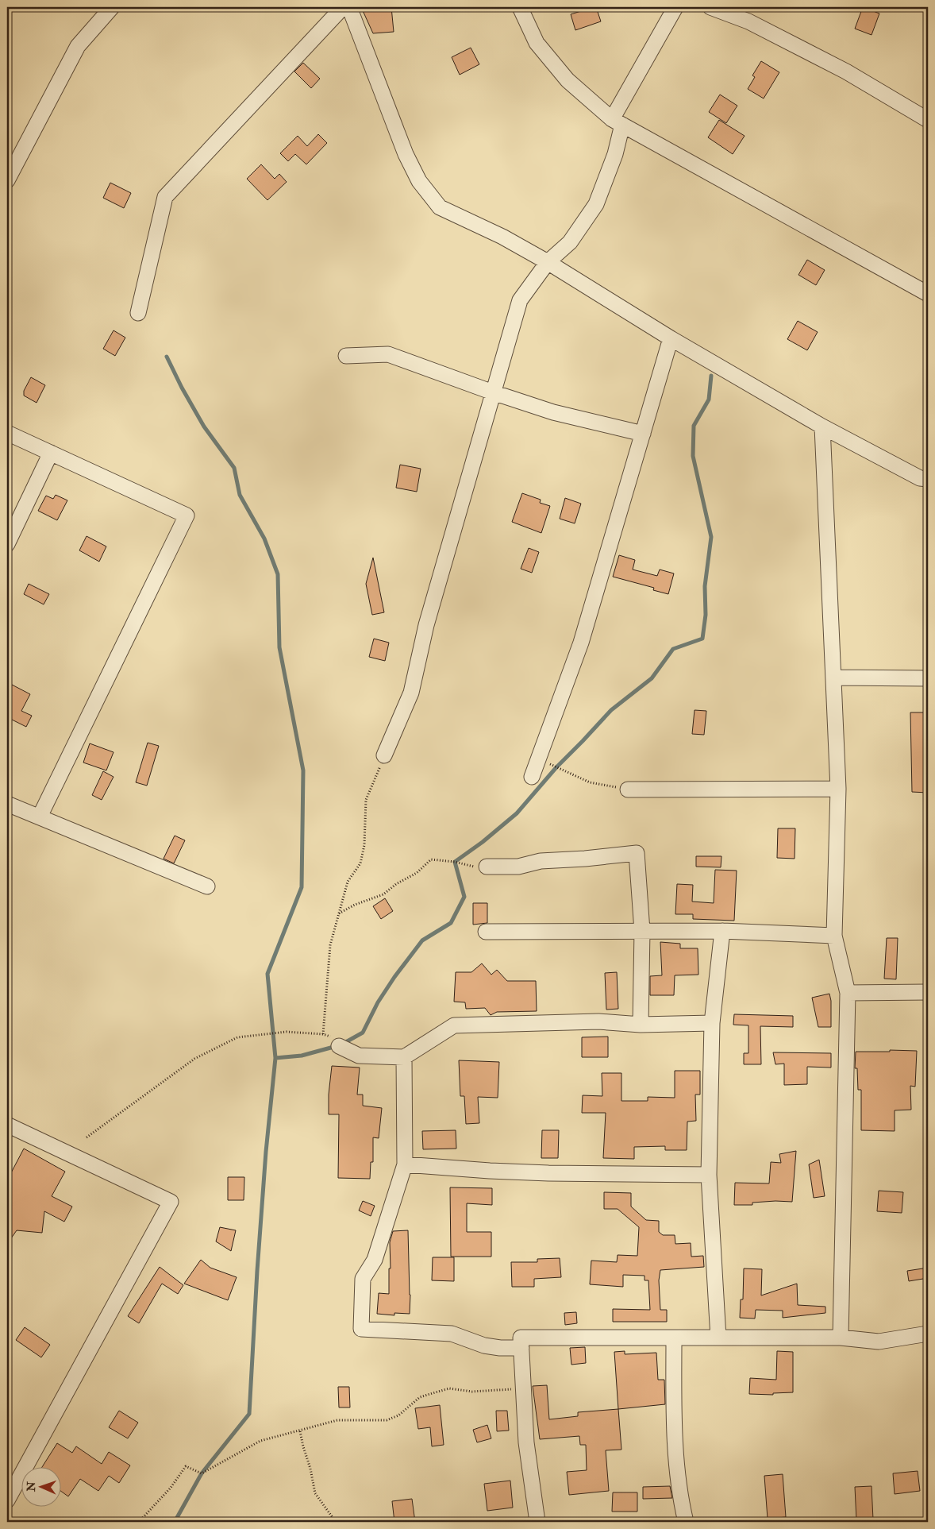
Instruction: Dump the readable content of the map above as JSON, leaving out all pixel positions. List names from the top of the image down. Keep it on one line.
{"north":"left"}
